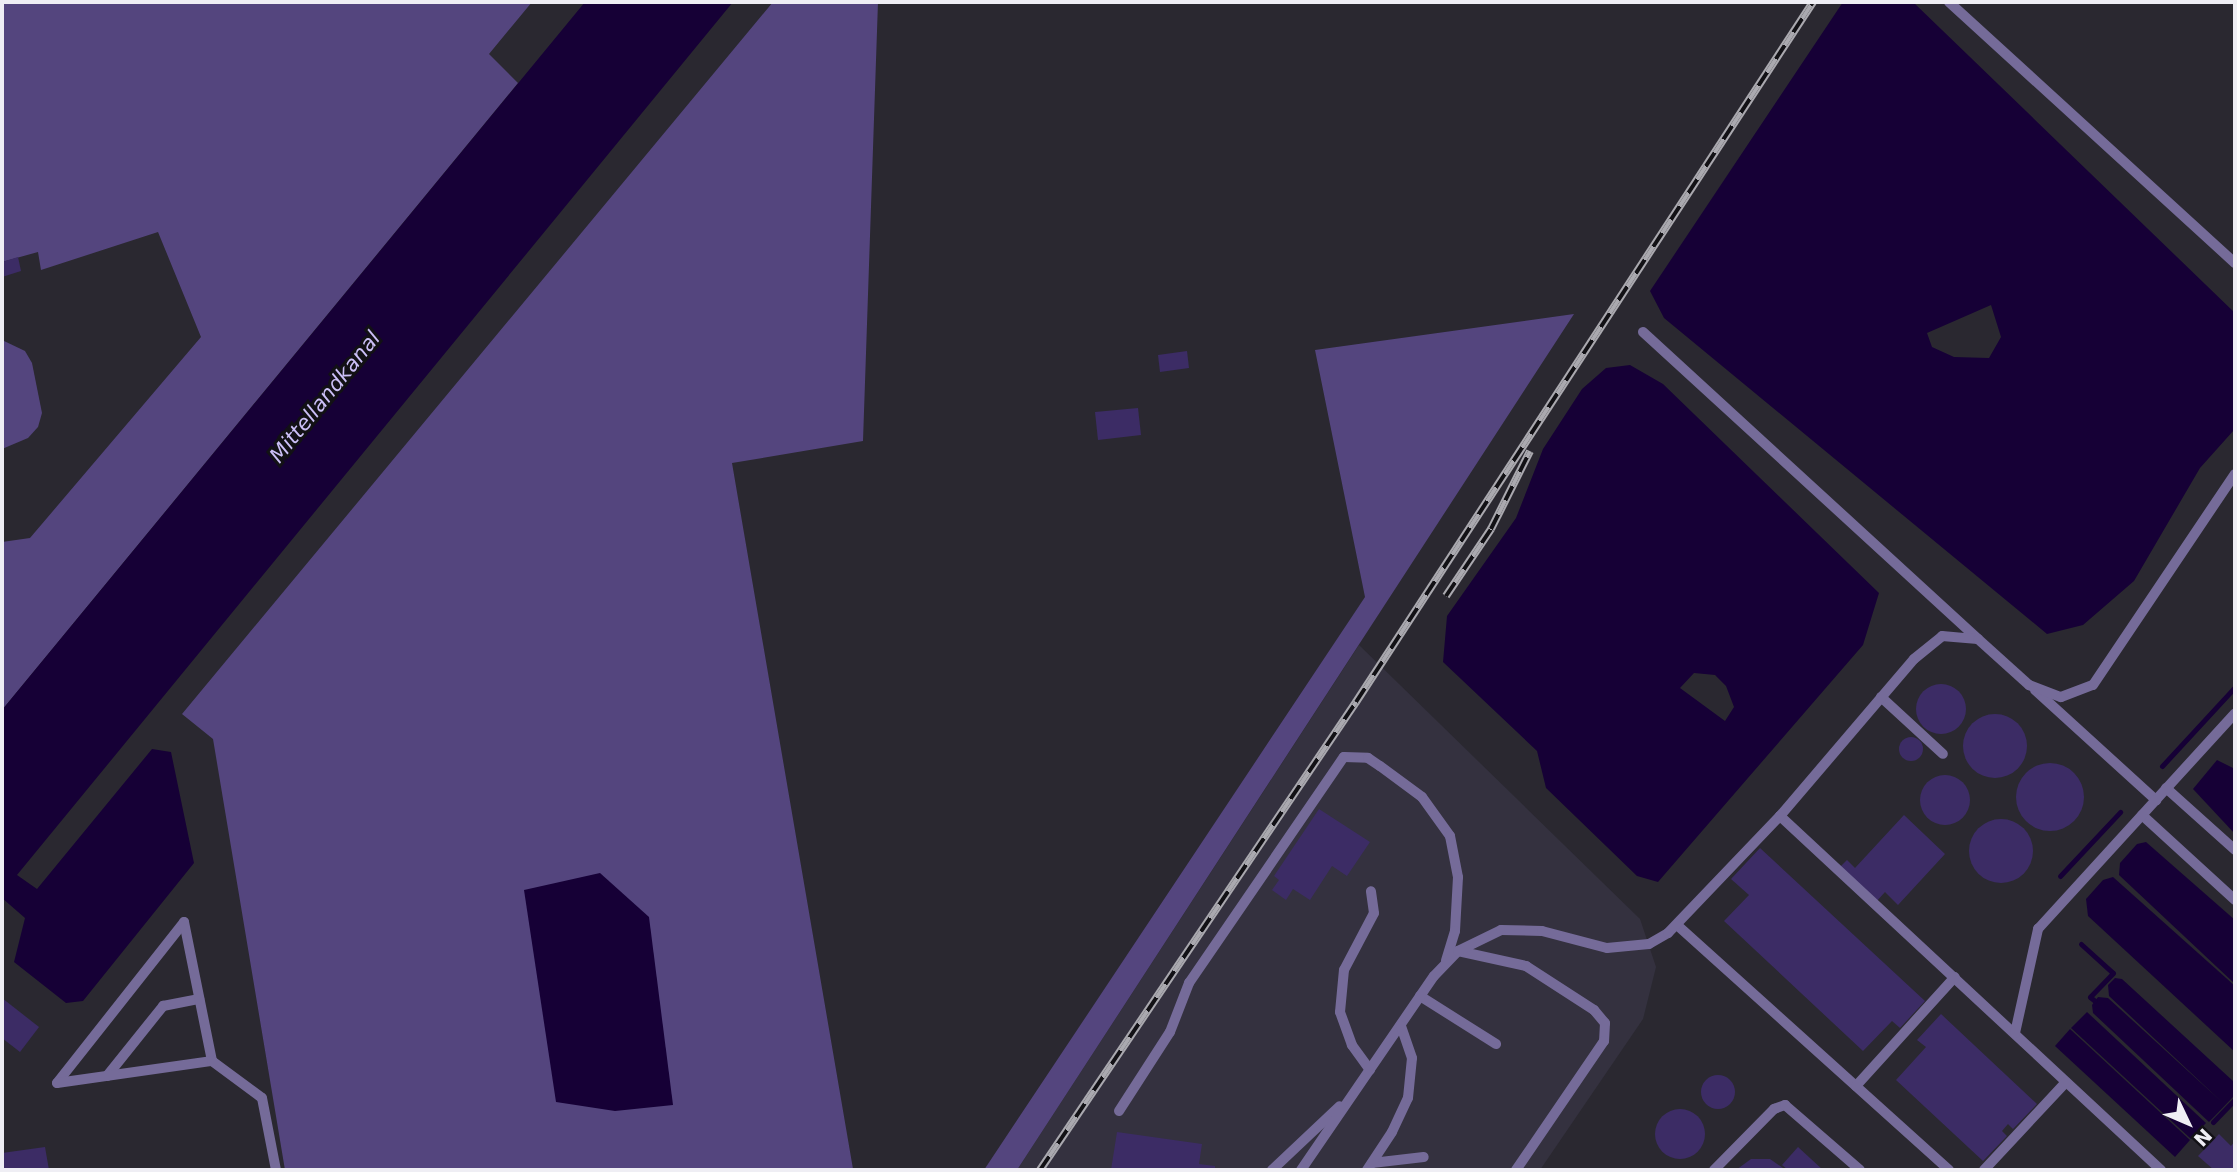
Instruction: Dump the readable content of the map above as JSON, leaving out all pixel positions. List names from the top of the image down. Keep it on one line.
{"water":["Mittellandkanal"],"north":"bottom right"}
